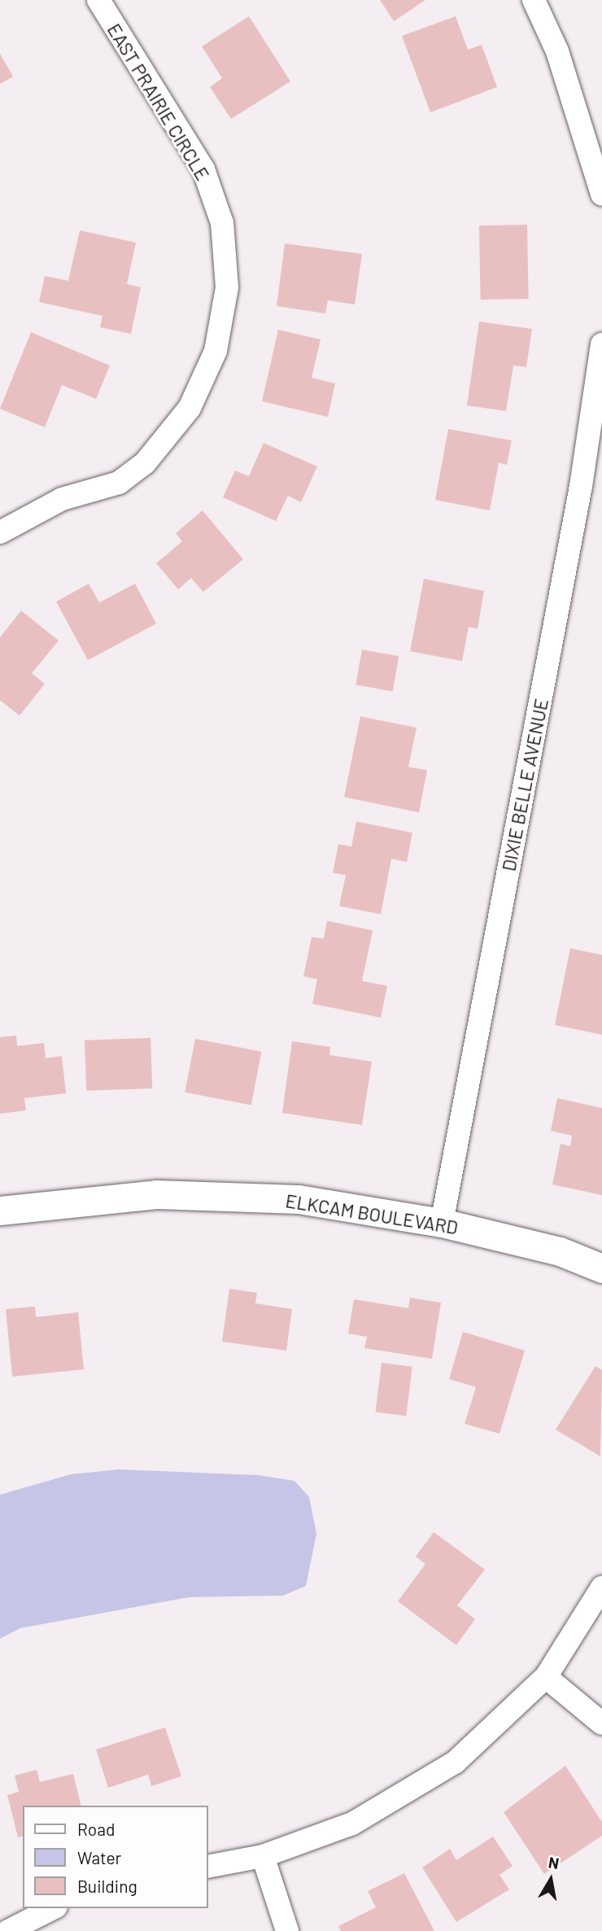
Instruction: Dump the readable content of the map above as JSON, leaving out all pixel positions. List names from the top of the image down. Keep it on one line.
{"streets":{"street":["EAST PRAIRIE CIRCLE","DIXIE BELLE AVENUE","ELKCAM BOULEVARD"]},"crossings":[["DIXIE BELLE AVENUE","ELKCAM BOULEVARD"]],"legend":["Road","Water","Building"],"north":"top"}
